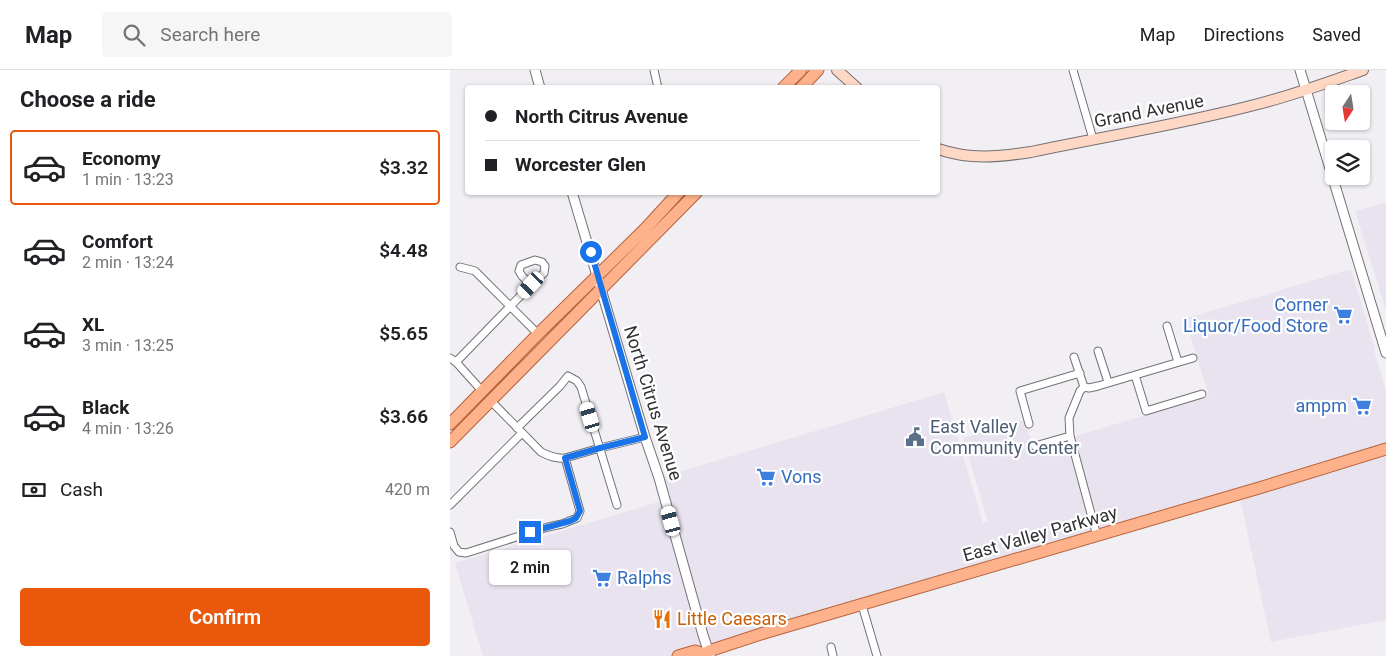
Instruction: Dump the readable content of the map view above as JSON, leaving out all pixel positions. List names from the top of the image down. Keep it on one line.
{"streets":{"main road":["Grand Avenue","East Valley Parkway"],"street":["North Citrus Avenue"]},"crossings":[["North Citrus Avenue","East Valley Parkway"]],"places":{"supermarket":["Corner Liquor/Food Store","ampm","Vons","Ralphs"],"public building":["East Valley Community Center"],"restaurant":["Little Caesars"]},"north":"bottom","page":{"header":"Map","search":"Search here","nav":["Map","Directions","Saved"],"heading":"Choose a ride","banner":["North Citrus Avenue","Worcester Glen"],"list":[{"name":"Economy","note":"1 min · 13:23","value":"$3.32"},{"name":"Comfort","note":"2 min · 13:24","value":"$4.48"},{"name":"XL","note":"3 min · 13:25","value":"$5.65"},{"name":"Black","note":"4 min · 13:26","value":"$3.66"}],"pay":["Cash","420 m"],"bubble":"2 min","buttons":"Confirm"}}
